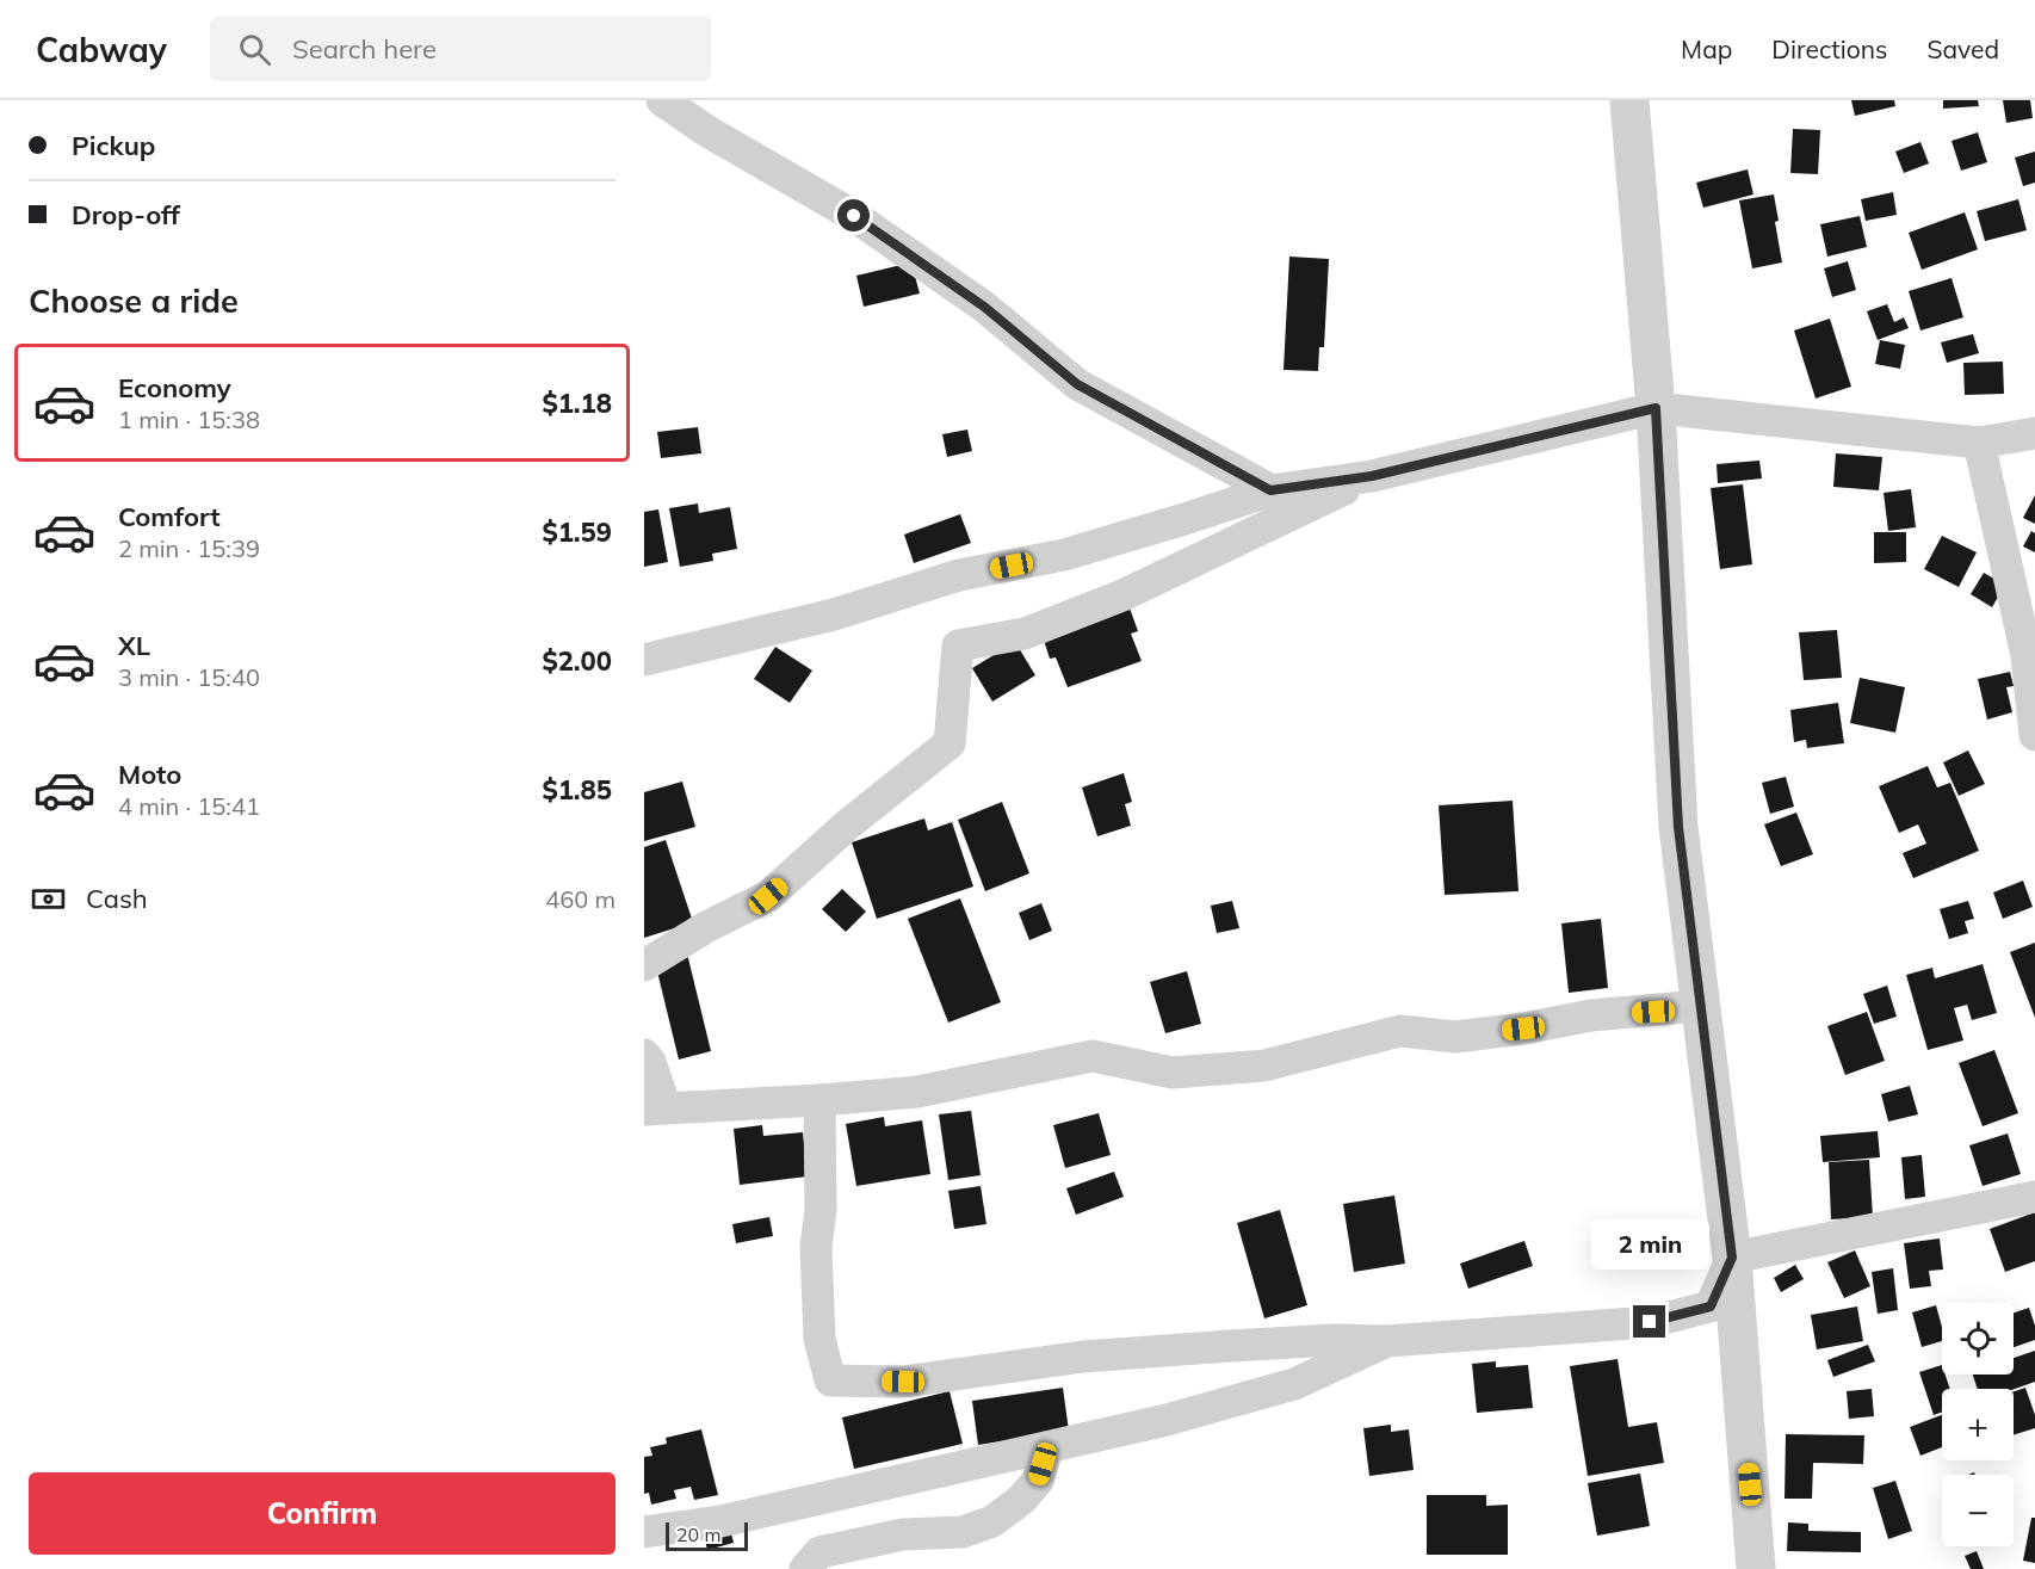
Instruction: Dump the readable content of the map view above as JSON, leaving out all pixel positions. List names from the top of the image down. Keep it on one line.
{"scale_bar":"20 m","page":{"header":"Cabway","search":"Search here","nav":["Map","Directions","Saved"],"banner":["Pickup","Drop-off"],"heading":"Choose a ride","list":[{"name":"Economy","note":"1 min · 15:38","value":"$1.18"},{"name":"Comfort","note":"2 min · 15:39","value":"$1.59"},{"name":"XL","note":"3 min · 15:40","value":"$2.00"},{"name":"Moto","note":"4 min · 15:41","value":"$1.85"}],"pay":["Cash","460 m"],"bubble":"2 min","map_buttons":["+","−"],"buttons":"Confirm","scale":"20 m"}}
